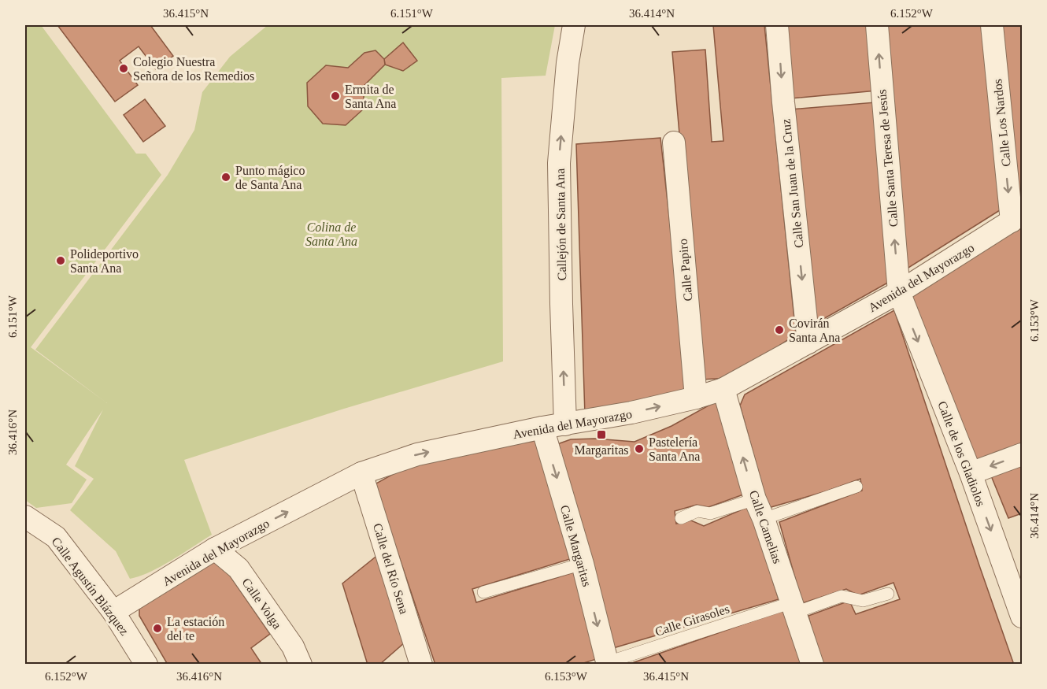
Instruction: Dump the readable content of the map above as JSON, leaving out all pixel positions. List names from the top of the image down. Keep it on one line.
{"streets":{"street":["Calle Los Nardos","Calle Santa Teresa de Jesús","Calle San Juan de la Cruz","Callejón de Santa Ana","Calle Papiro","Avenida del Mayorazgo","Calle de los Gladiolos","Calle Camelias","Calle Margaritas","Calle del Río Sena","Calle Agustín Blázquez","Calle Volga"],"lane":["Calle Girasoles"]},"crossings":[["Calle Los Nardos","Avenida del Mayorazgo"],["Calle Santa Teresa de Jesús","Avenida del Mayorazgo"],["Calle Santa Teresa de Jesús","Calle de los Gladiolos"],["Calle San Juan de la Cruz","Avenida del Mayorazgo"],["Callejón de Santa Ana","Avenida del Mayorazgo"],["Calle Papiro","Avenida del Mayorazgo"],["Avenida del Mayorazgo","Calle de los Gladiolos"],["Avenida del Mayorazgo","Calle Camelias"],["Avenida del Mayorazgo","Calle Margaritas"],["Avenida del Mayorazgo","Calle del Río Sena"],["Avenida del Mayorazgo","Calle Agustín Blázquez"],["Avenida del Mayorazgo","Calle Volga"],["Calle Camelias","Calle Girasoles"],["Calle Margaritas","Calle Girasoles"]],"one_way":["Calle Los Nardos","Calle Santa Teresa de Jesús","Calle San Juan de la Cruz","Callejón de Santa Ana","Avenida del Mayorazgo","Calle de los Gladiolos","Calle Camelias","Calle Margaritas"],"parks":["Colina de Santa Ana"],"places":{"other":["Colegio Nuestra Señora de los Remedios","Ermita de Santa Ana","Punto mágico de Santa Ana","Polideportivo Santa Ana","Covirán Santa Ana","Pastelería Santa Ana","La estación del te"],"transit":["Margaritas"]},"coordinates":["36.415°N","6.151°W","36.414°N","6.152°W","6.153°W","36.416°N"]}
